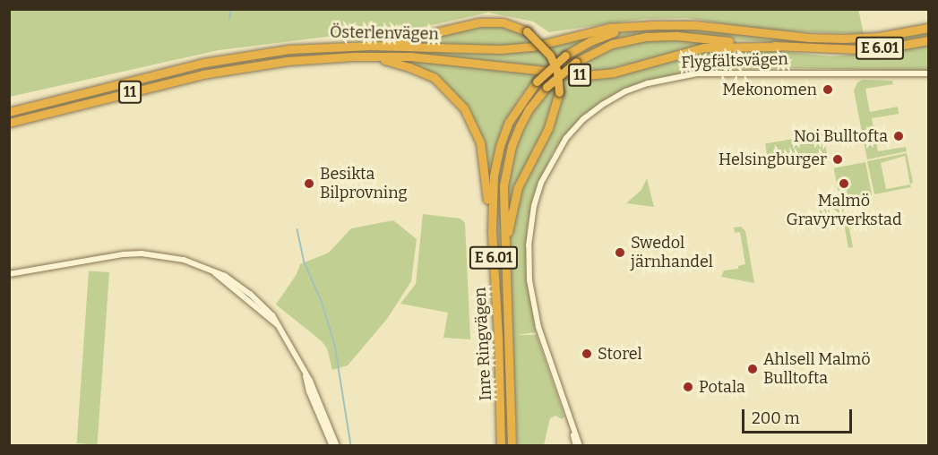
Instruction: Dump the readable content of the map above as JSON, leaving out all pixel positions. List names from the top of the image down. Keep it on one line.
{"streets":{"highway":["Österlenvägen","E 6.01","11","Inre Ringvägen"],"street":["Flygfältsvägen"]},"crossings":[["Österlenvägen","Inre Ringvägen"]],"places":["Mekonomen","Noi Bulltofta","Helsingburger","Besikta Bilprovning","Malmö Gravyrverkstad","Swedol järnhandel","Storel","Ahlsell Malmö Bulltofta","Potala"],"scale_bar":"200 m"}
